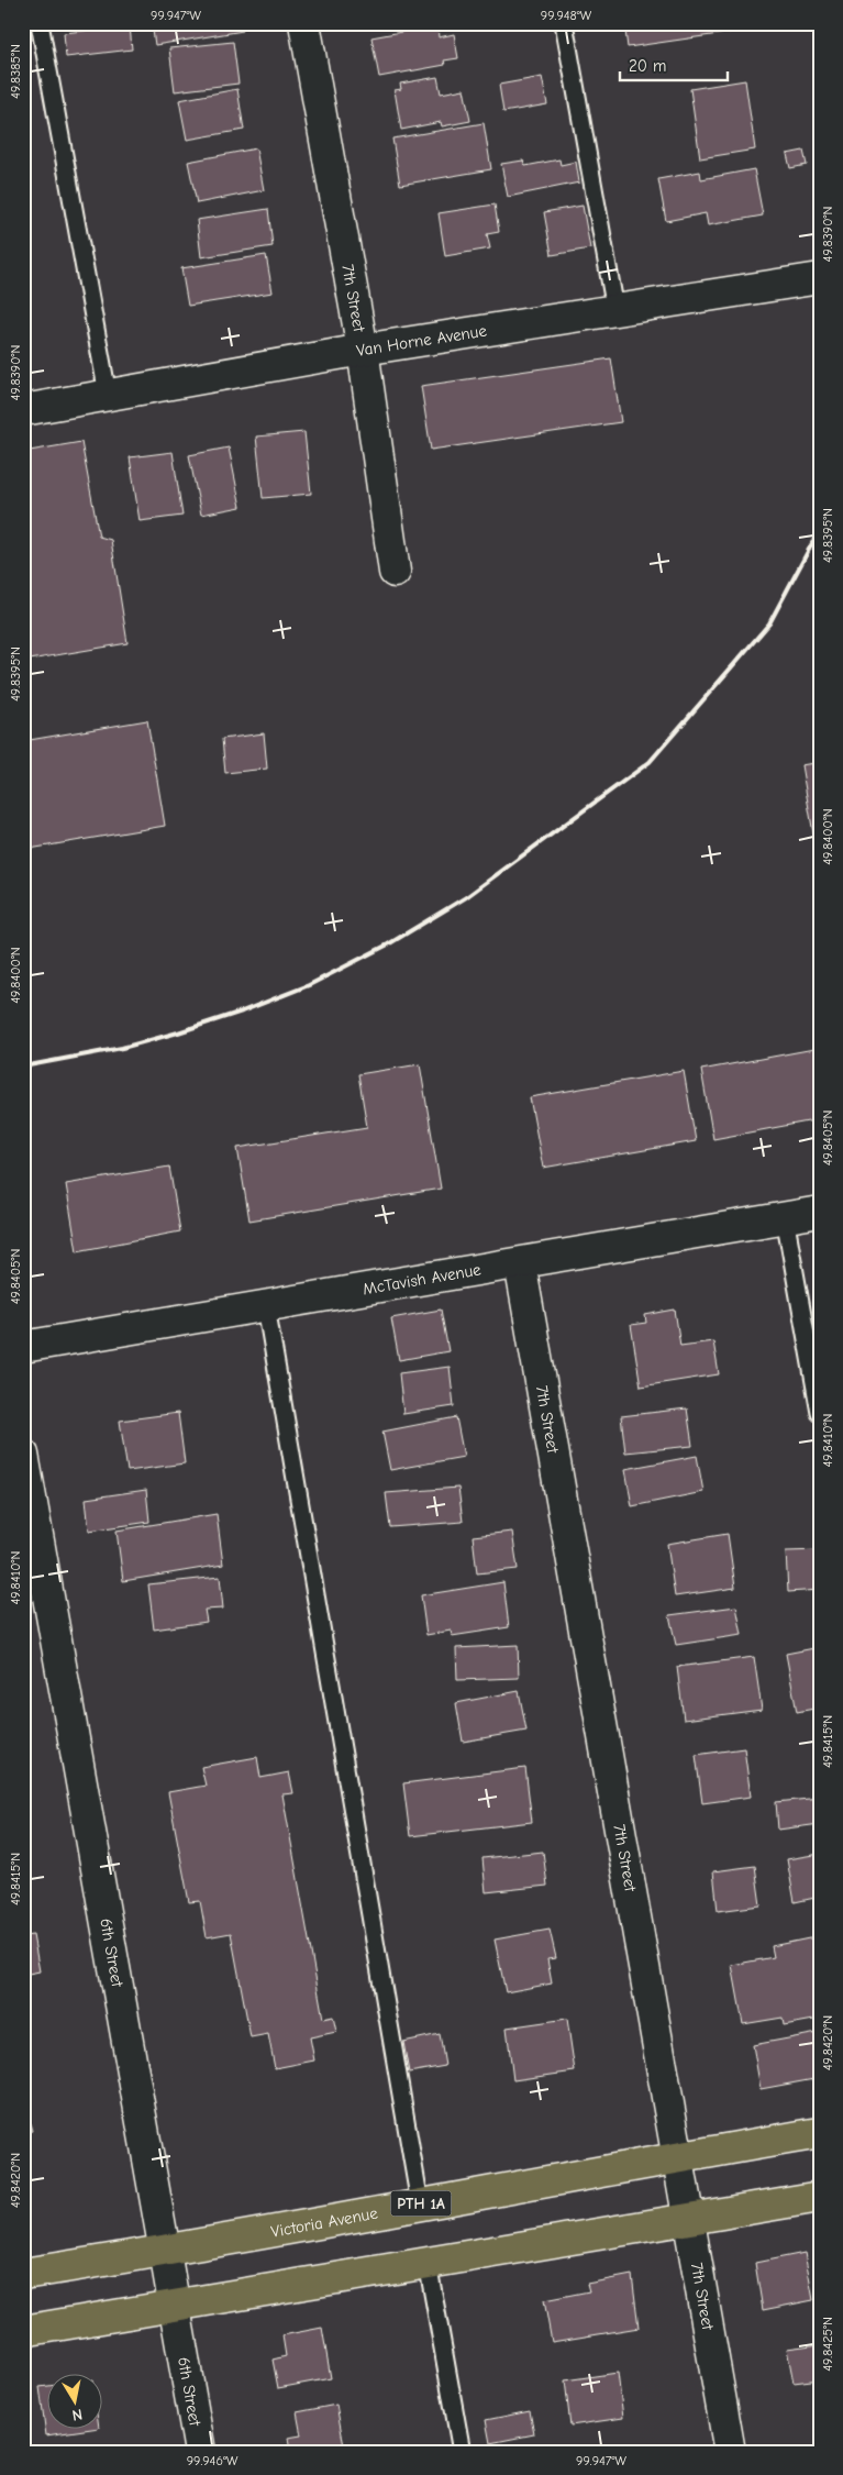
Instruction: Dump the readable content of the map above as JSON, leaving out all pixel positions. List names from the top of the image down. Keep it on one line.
{"streets":{"main road":["PTH 1A","Victoria Avenue"],"street":["7th Street","Van Horne Avenue","McTavish Avenue","6th Street"]},"crossings":[["7th Street","Van Horne Avenue"],["7th Street","McTavish Avenue"],["7th Street","Victoria Avenue"],["6th Street","Victoria Avenue"]],"scale_bar":"20 m","north":"bottom","coordinates":["99.947°W","99.948°W","49.8385°N","49.8390°N","49.8395°N","49.8400°N","49.8405°N","49.8410°N","49.8415°N","49.8420°N","49.8425°N","99.946°W"]}
